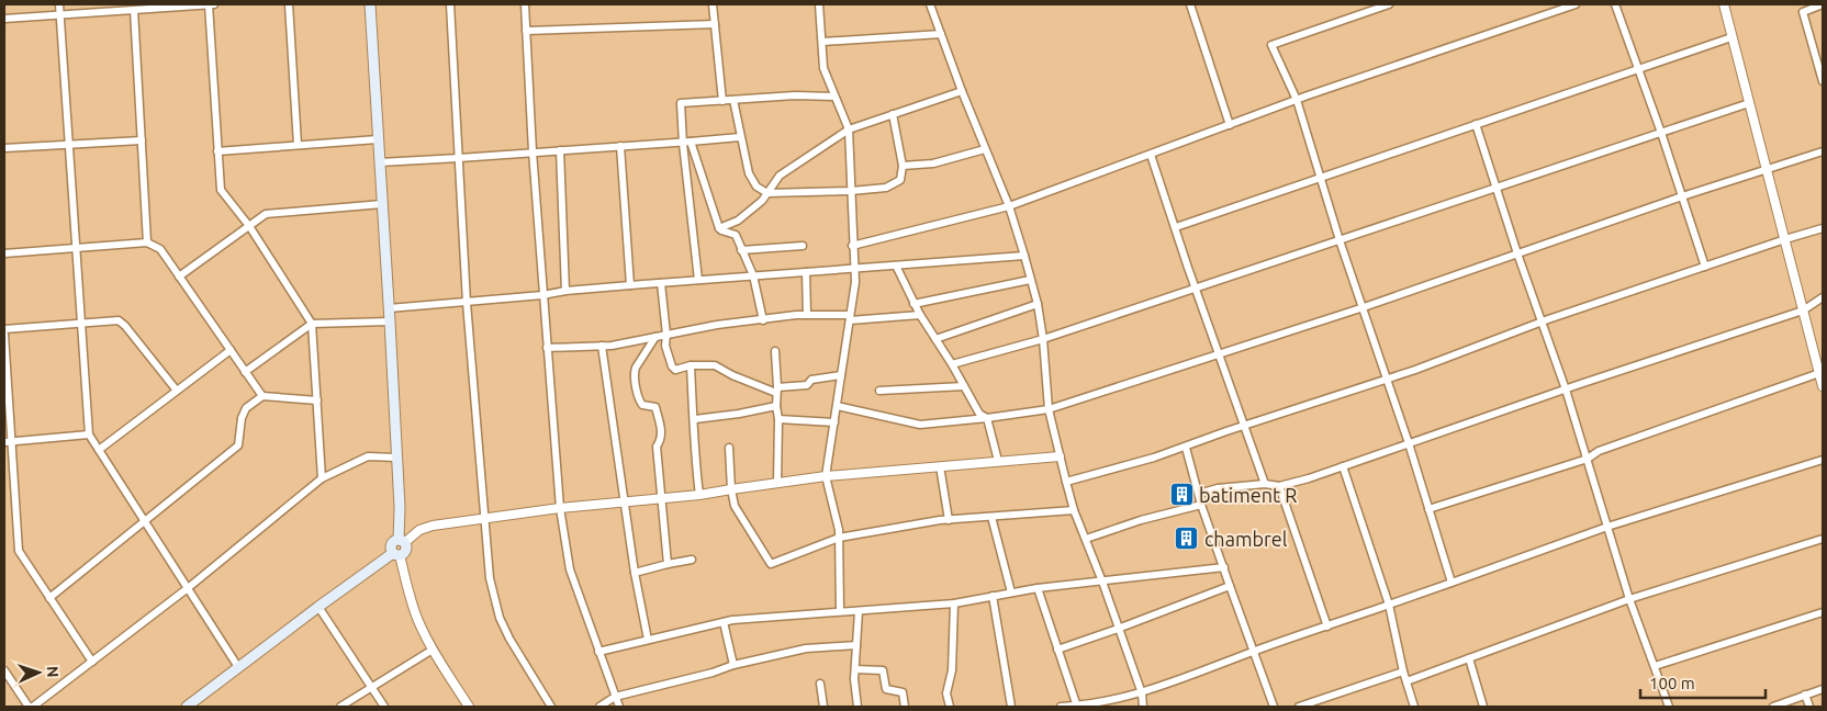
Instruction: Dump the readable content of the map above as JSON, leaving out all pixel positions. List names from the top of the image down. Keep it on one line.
{"places":{"building":["batiment R","chambrel"]},"scale_bar":"100 m","north":"right"}
